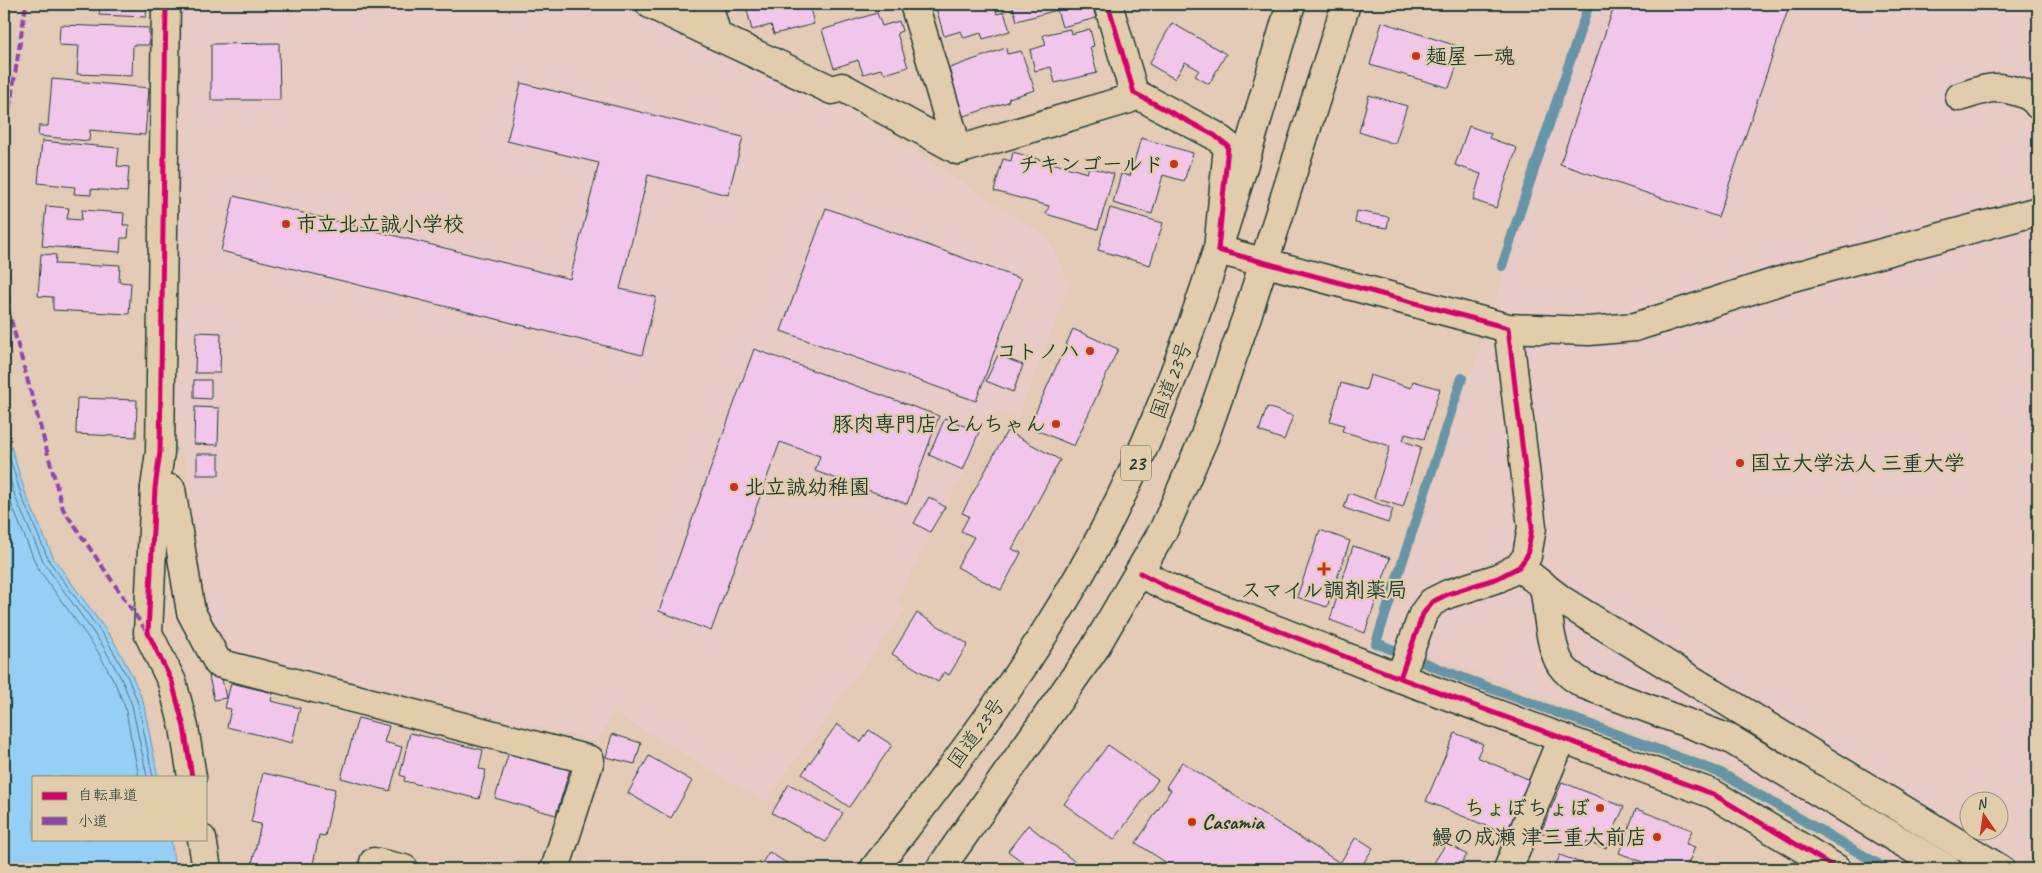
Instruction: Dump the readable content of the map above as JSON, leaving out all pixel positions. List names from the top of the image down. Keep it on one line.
{"streets":{"main road":["国道23号","23"]},"places":{"other":["麺屋 一魂","チキンゴールド","市立北立誠小学校","コトノハ","豚肉専門店 とんちゃん","国立大学法人 三重大学","北立誠幼稚園","ちょぼちょぼ","Casamia","鰻の成瀬 津三重大前店"],"health":["スマイル調剤薬局"]},"legend":["自転車道","小道"],"north":"top"}
